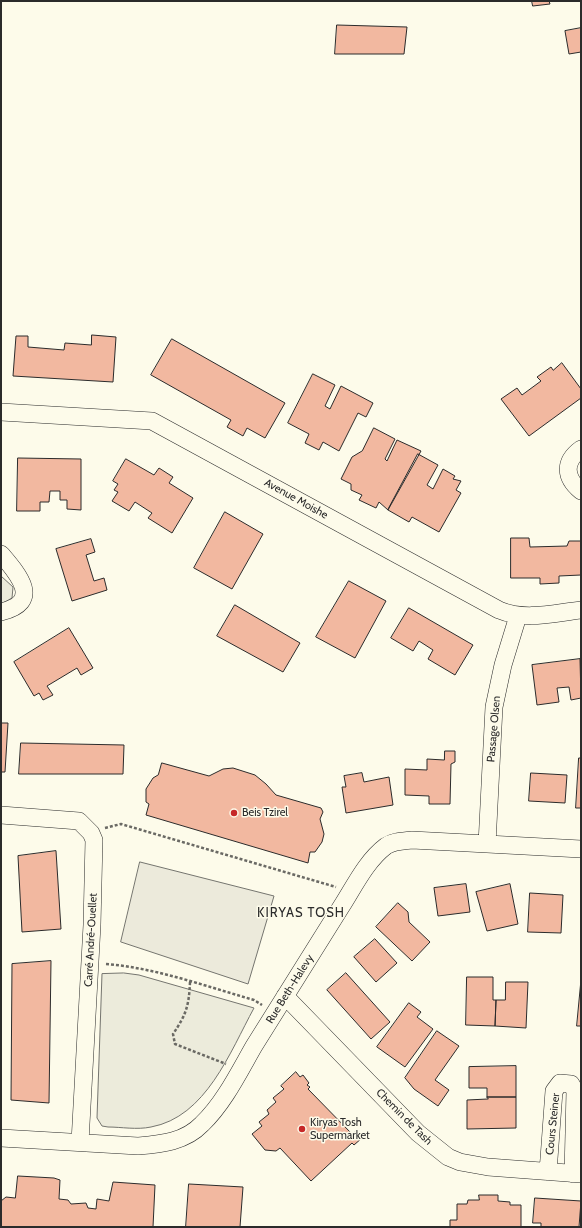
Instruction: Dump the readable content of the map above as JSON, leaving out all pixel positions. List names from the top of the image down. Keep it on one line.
{"streets":{"street":["Avenue Moishe","Passage Olsen","Carré André-Ouellet","Rue Beth-Halevy","Chemin de Tash","Cours Steiner"]},"crossings":[["Avenue Moishe","Passage Olsen"],["Passage Olsen","Rue Beth-Halevy"],["Carré André-Ouellet","Rue Beth-Halevy"],["Rue Beth-Halevy","Chemin de Tash"],["Chemin de Tash","Cours Steiner"]],"districts":["KIRYAS TOSH"],"places":["Beis Tzirel","Kiryas Tosh Supermarket"]}
